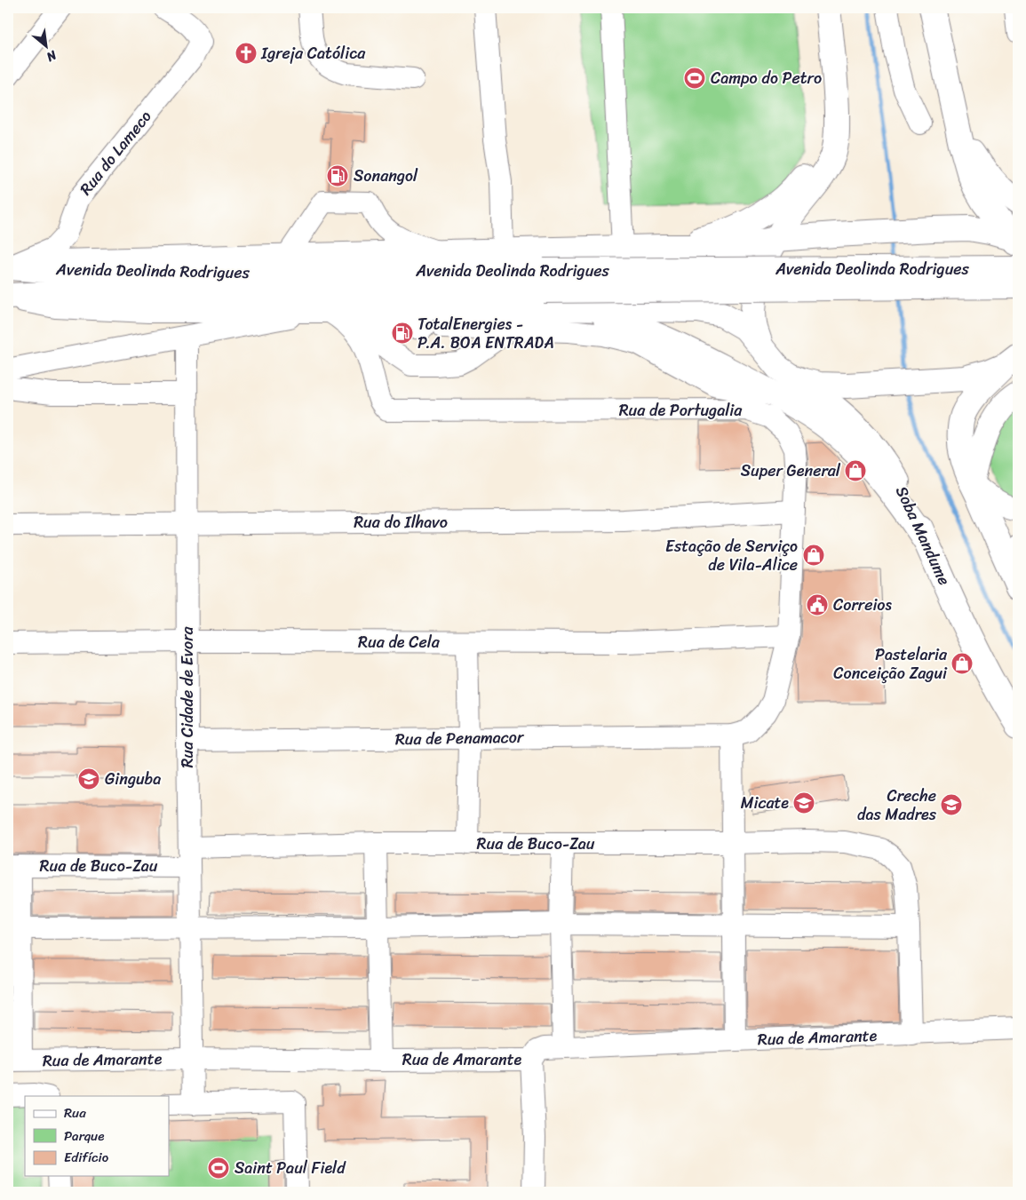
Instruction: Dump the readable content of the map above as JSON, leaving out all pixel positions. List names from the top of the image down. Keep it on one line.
{"streets":{"main road":["Avenida Deolinda Rodrigues","Soba Mandume"],"street":["Rua do Lameco","Rua de Portugalia","Rua do Ilhavo","Rua de Cela","Rua Cidade de Evora","Rua de Penamacor","Rua de Buco-Zau","Rua de Amarante"]},"crossings":[["Rua do Lameco","Avenida Deolinda Rodrigues"],["Avenida Deolinda Rodrigues","Soba Mandume"],["Rua de Portugalia","Rua do Ilhavo"],["Rua de Portugalia","Rua de Cela"],["Rua de Portugalia","Rua de Penamacor"],["Rua do Ilhavo","Rua Cidade de Evora"],["Rua de Cela","Rua Cidade de Evora"],["Rua Cidade de Evora","Rua de Penamacor"],["Rua Cidade de Evora","Rua de Buco-Zau"],["Rua Cidade de Evora","Rua de Amarante"]],"places":{"church":["Igreja Católica"],"sports":["Campo do Petro","Saint Paul Field"],"fuel station":["Sonangol","TotalEnergies - P.A. BOA ENTRADA"],"shop":["Super General","Estação de Serviço de Vila-Alice","Pastelaria Conceição Zagui"],"public building":["Correios"],"school or university":["Ginguba","Micate","Creche das Madres"]},"legend":["Rua","Parque","Edifício"],"north":"bottom right"}
